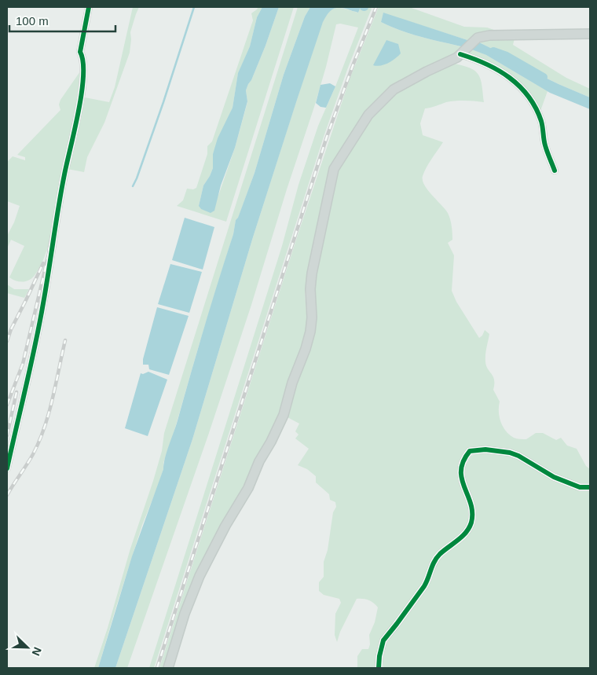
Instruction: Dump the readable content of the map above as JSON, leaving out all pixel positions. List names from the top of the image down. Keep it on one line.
{"scale_bar":"100 m","north":"bottom right"}
